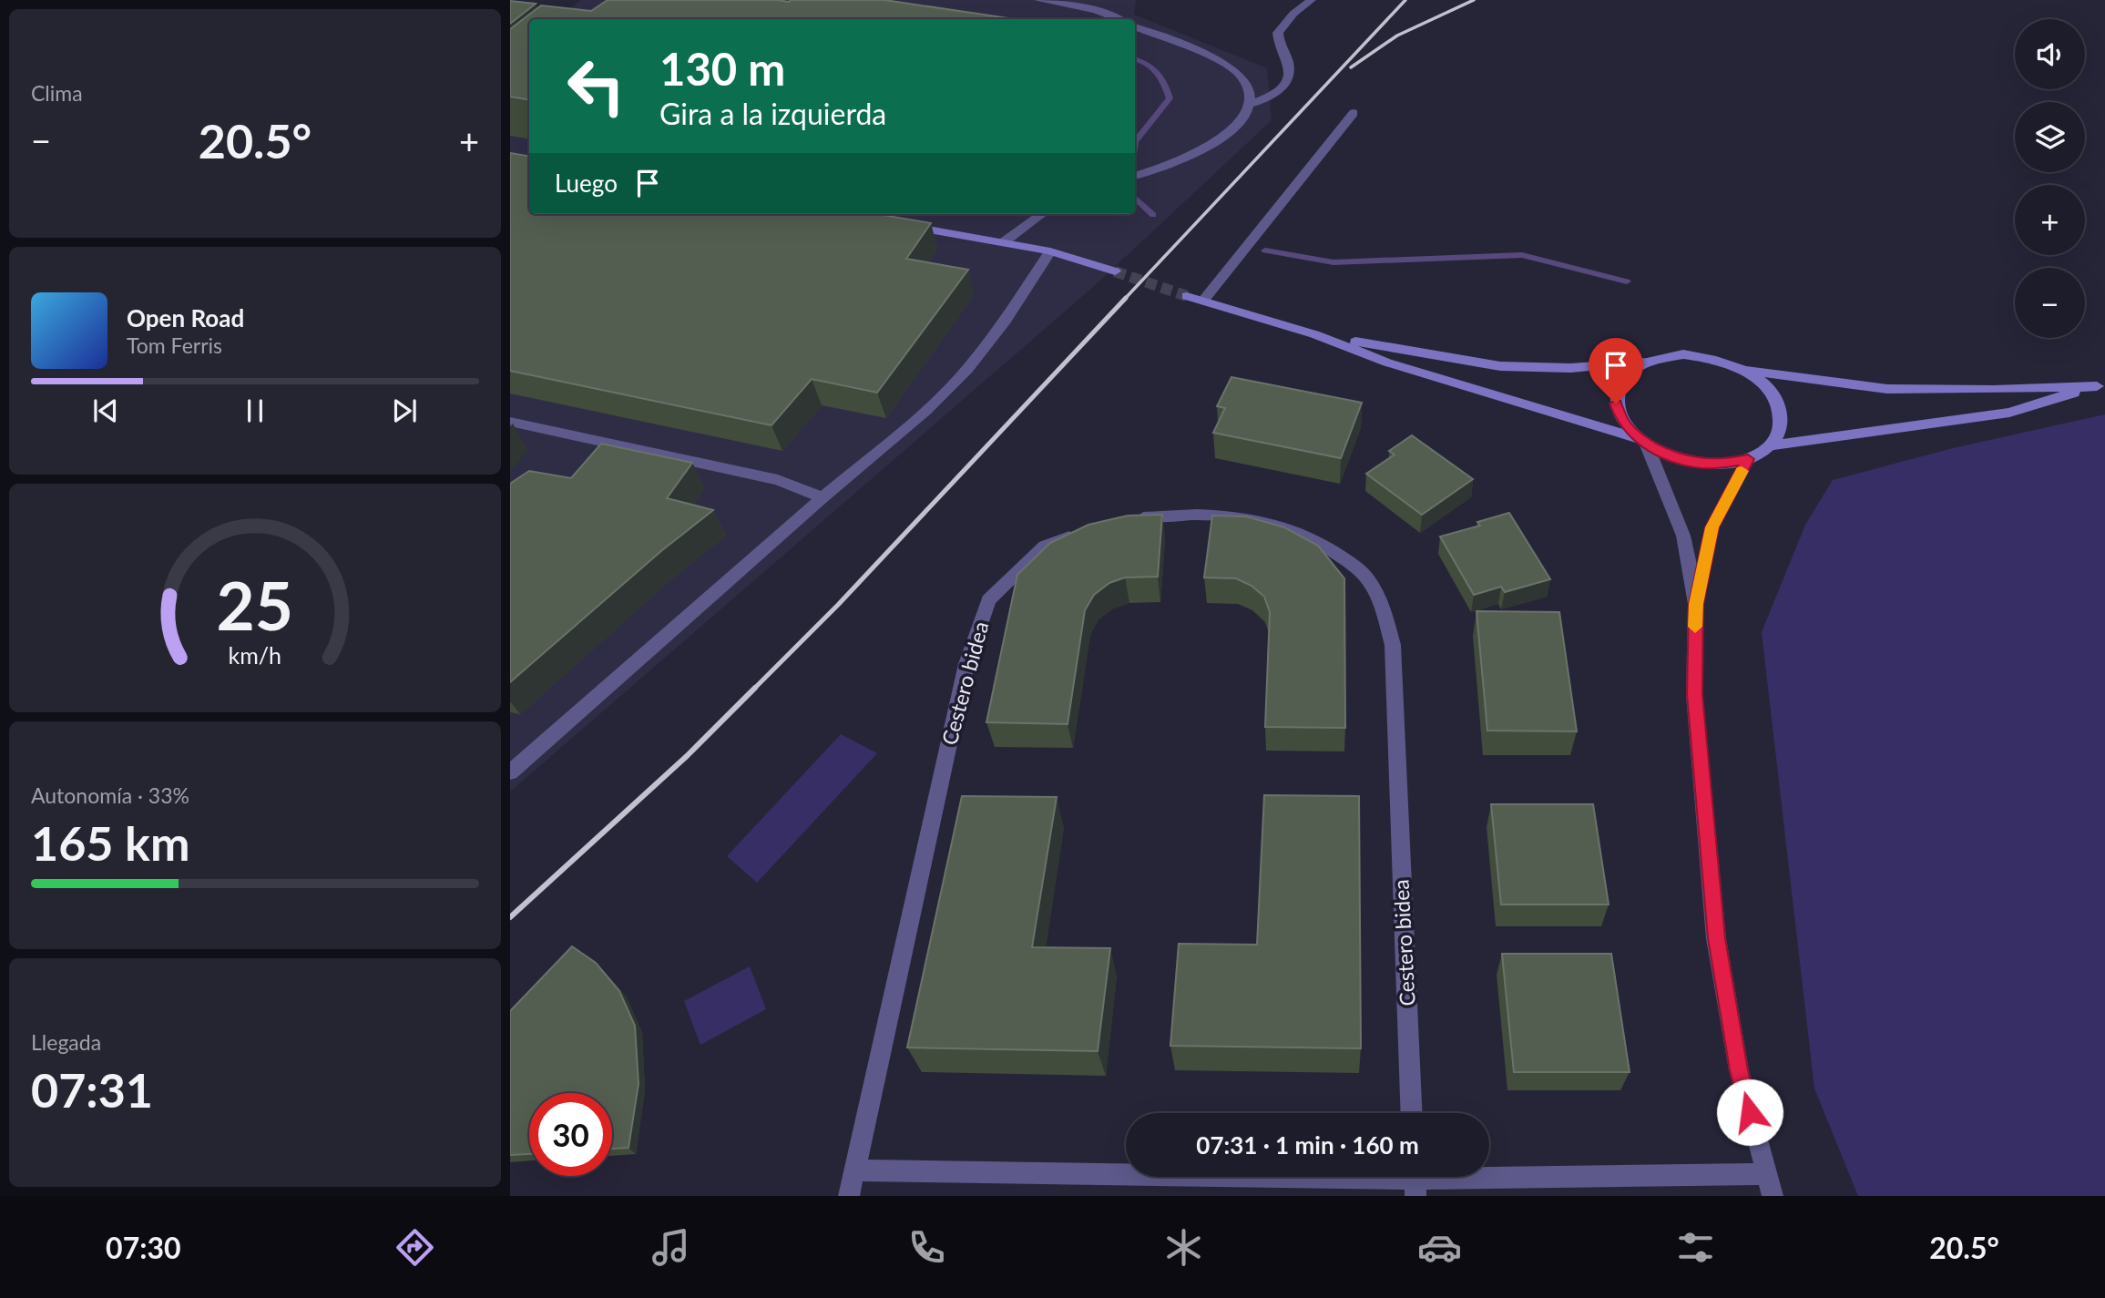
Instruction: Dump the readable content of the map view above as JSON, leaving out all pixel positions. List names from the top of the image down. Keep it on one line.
{"streets":{"street":["Cestero bidea"]},"page":{"tile":["Clima",["Autonomía · 33%","165 km"],["Llegada","07:31"]],"map_buttons":["+","−"],"turn":["130 m","Gira a la izquierda"],"heat":["−","20.5°","+"],"then":"Luego","song":["Open Road","Tom Ferris"],"limit":"30","trip":"07:31 · 1 min · 160 m","tabs":["07:30","20.5°"],"gauge":["25","km/h"]}}
